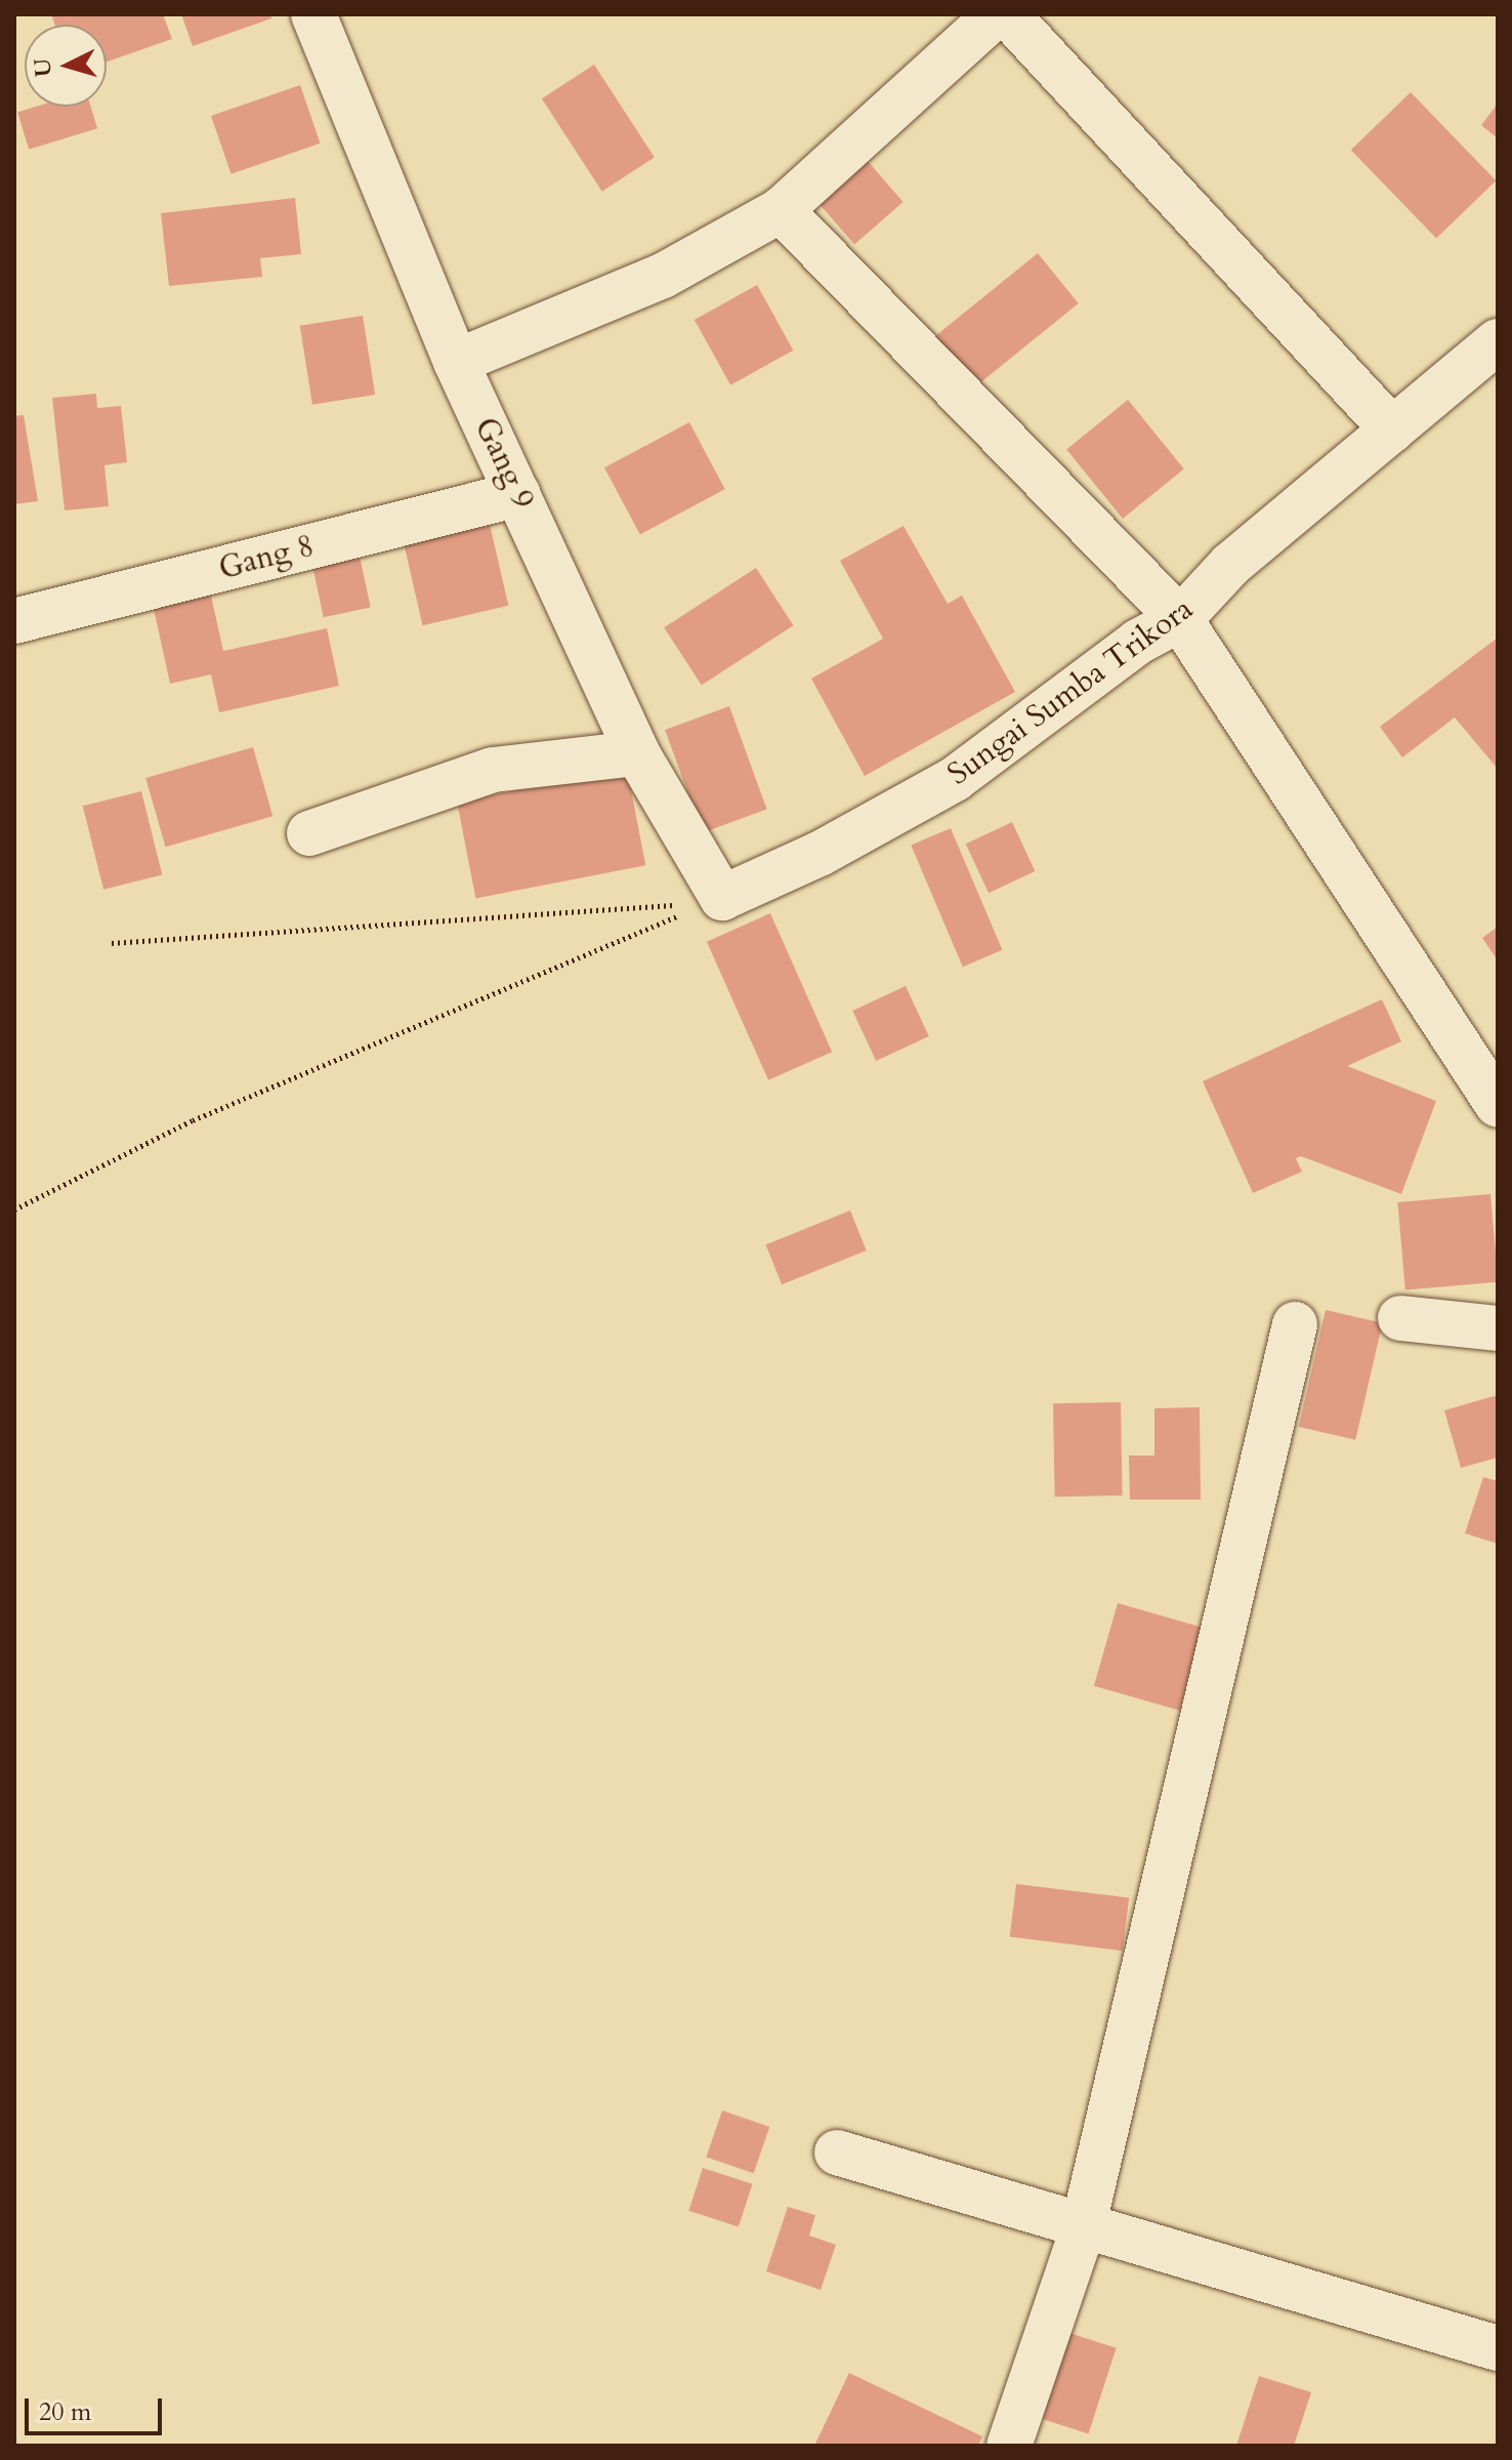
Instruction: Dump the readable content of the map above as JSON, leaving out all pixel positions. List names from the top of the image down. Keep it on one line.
{"streets":{"street":["Gang 9","Gang 8","Sungai Sumba Trikora"]},"crossings":[["Gang 9","Gang 8"],["Gang 9","Sungai Sumba Trikora"]],"scale_bar":"20 m","north":"left"}
